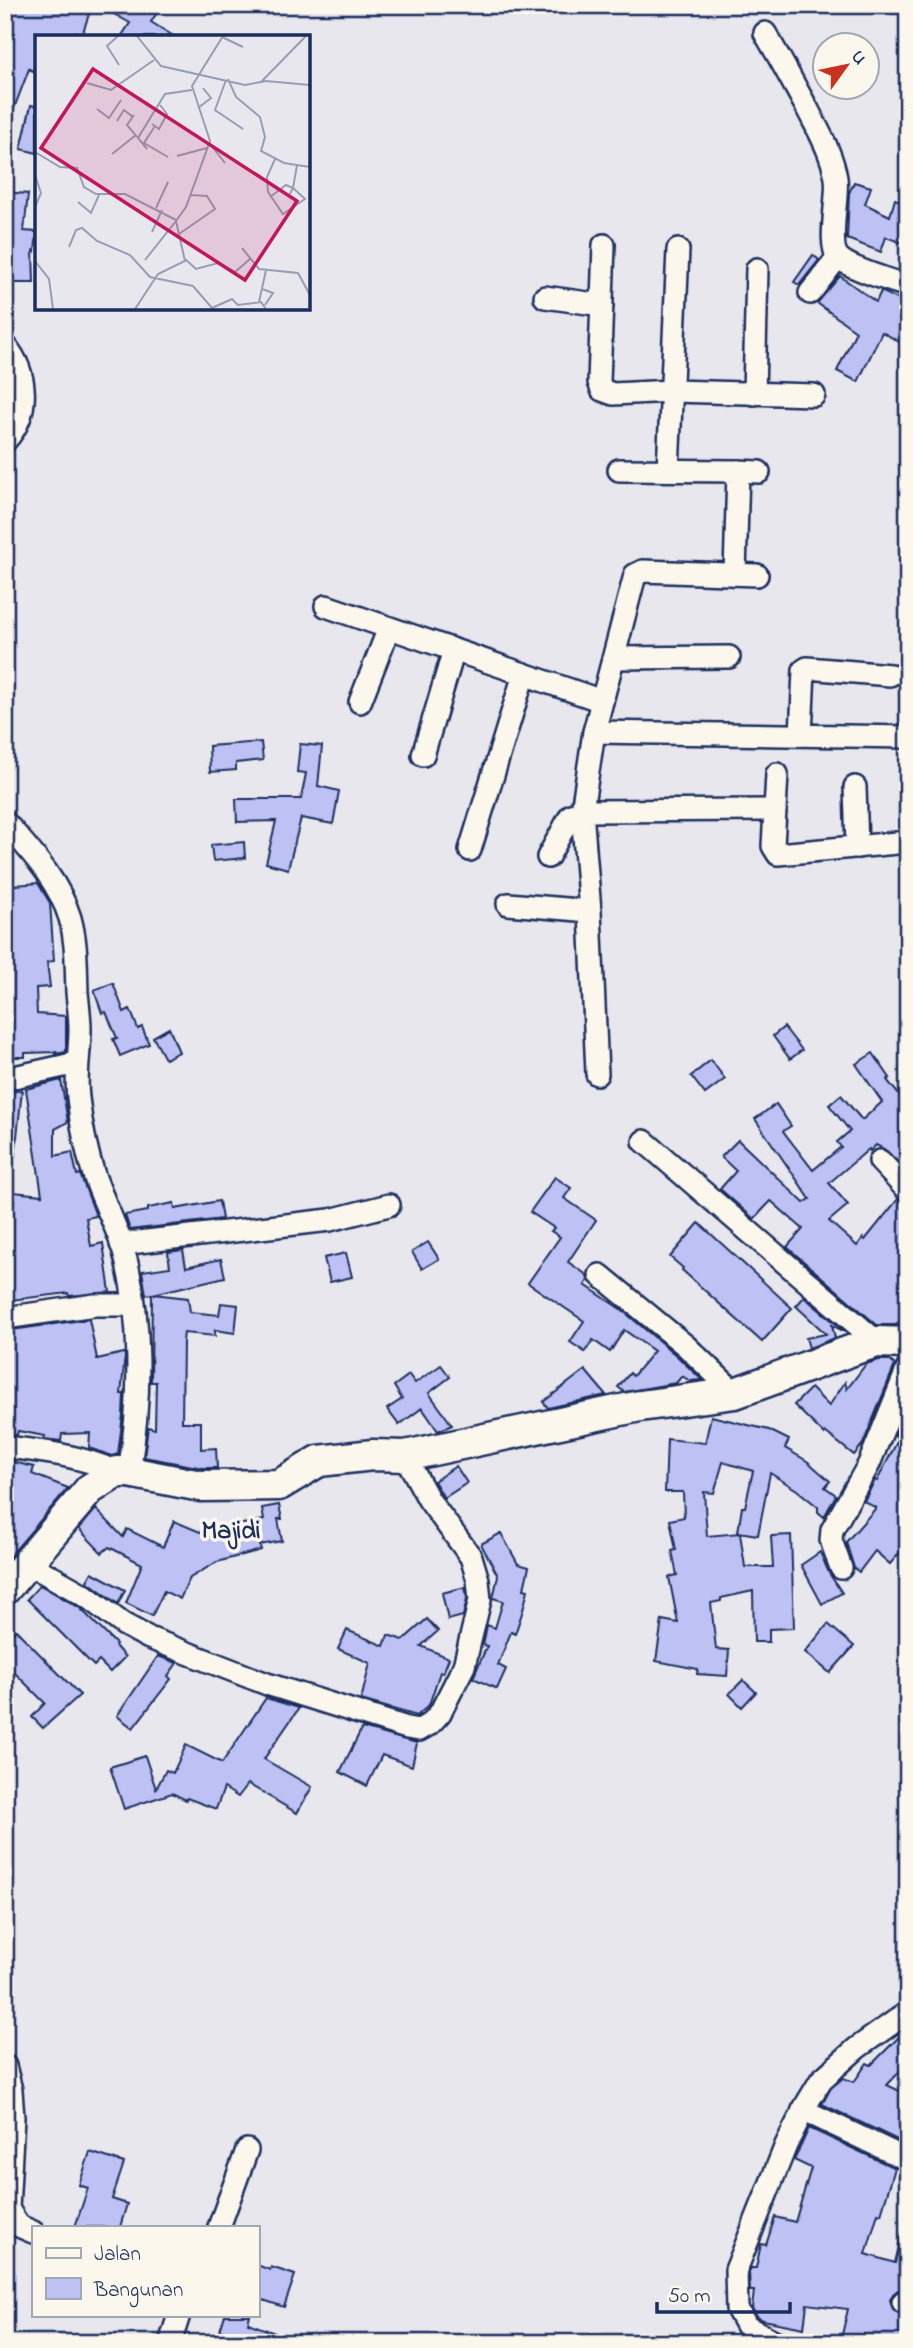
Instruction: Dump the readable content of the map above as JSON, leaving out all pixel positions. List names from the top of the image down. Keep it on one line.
{"districts":["Majidi"],"legend":["Jalan","Bangunan"],"scale_bar":"50 m","north":"top right"}
